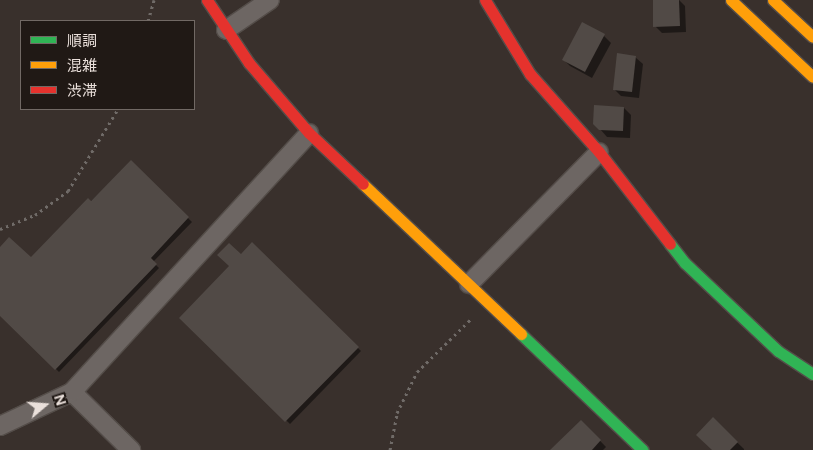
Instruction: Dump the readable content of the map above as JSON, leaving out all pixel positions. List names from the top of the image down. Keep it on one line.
{"legend":["順調","混雑","渋滞"],"north":"right"}
